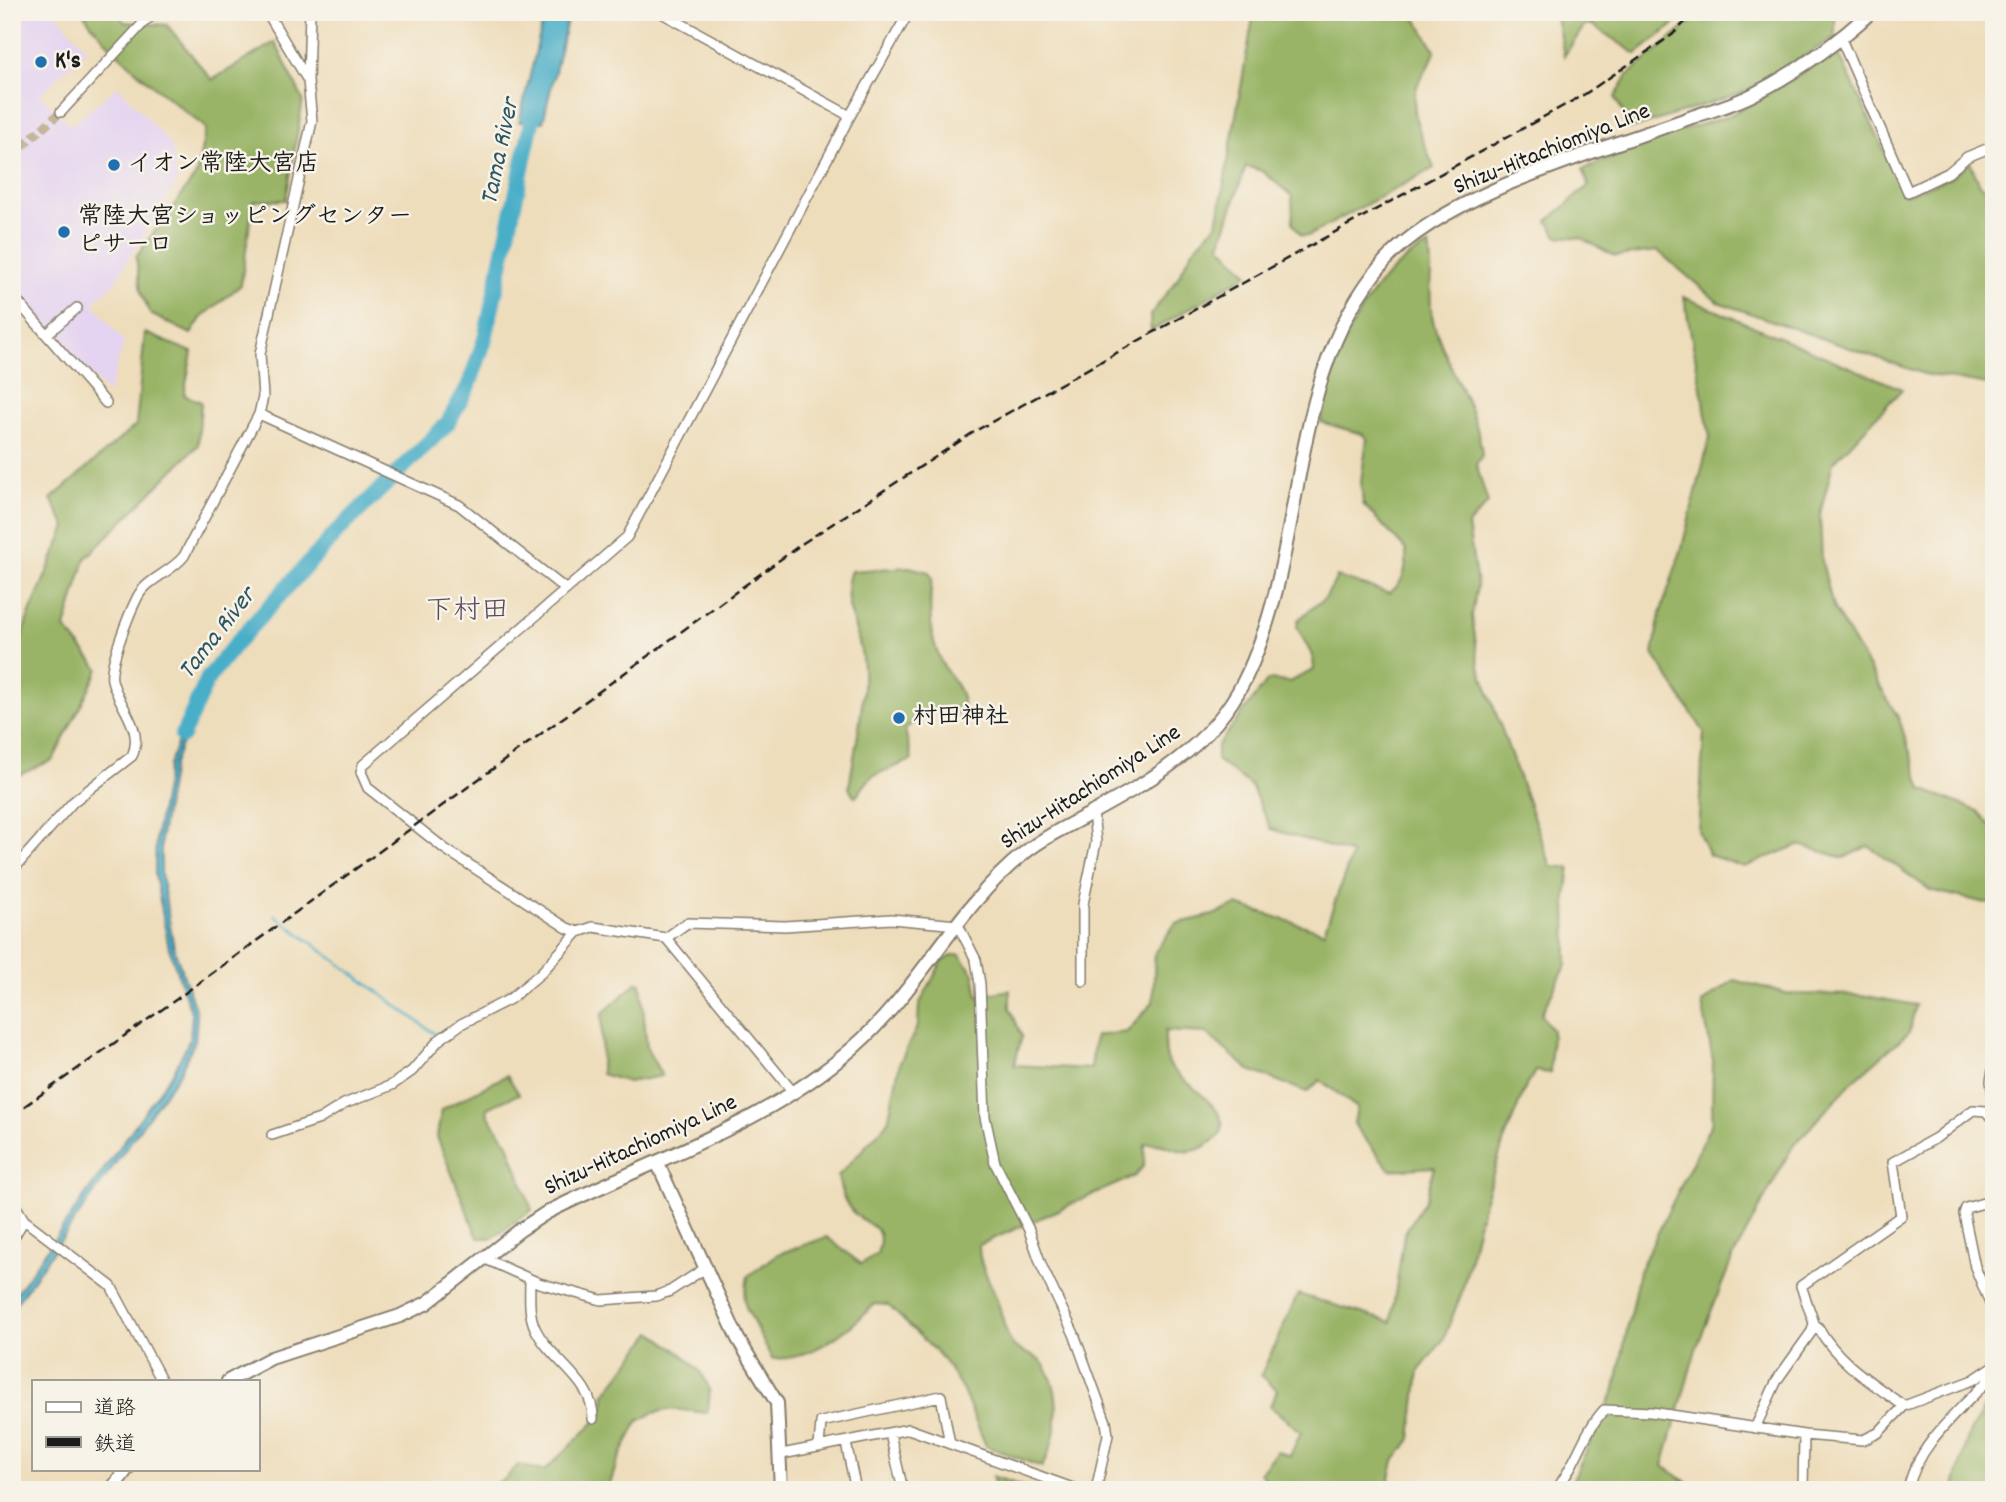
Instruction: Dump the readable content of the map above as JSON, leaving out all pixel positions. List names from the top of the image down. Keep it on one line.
{"streets":{"main road":["Shizu-Hitachiomiya Line"]},"districts":["下村田"],"water":["Tama River"],"places":["K's","イオン常陸大宮店","常陸大宮ショッピングセンター ピサーロ","村田神社"],"legend":["道路","鉄道"]}
